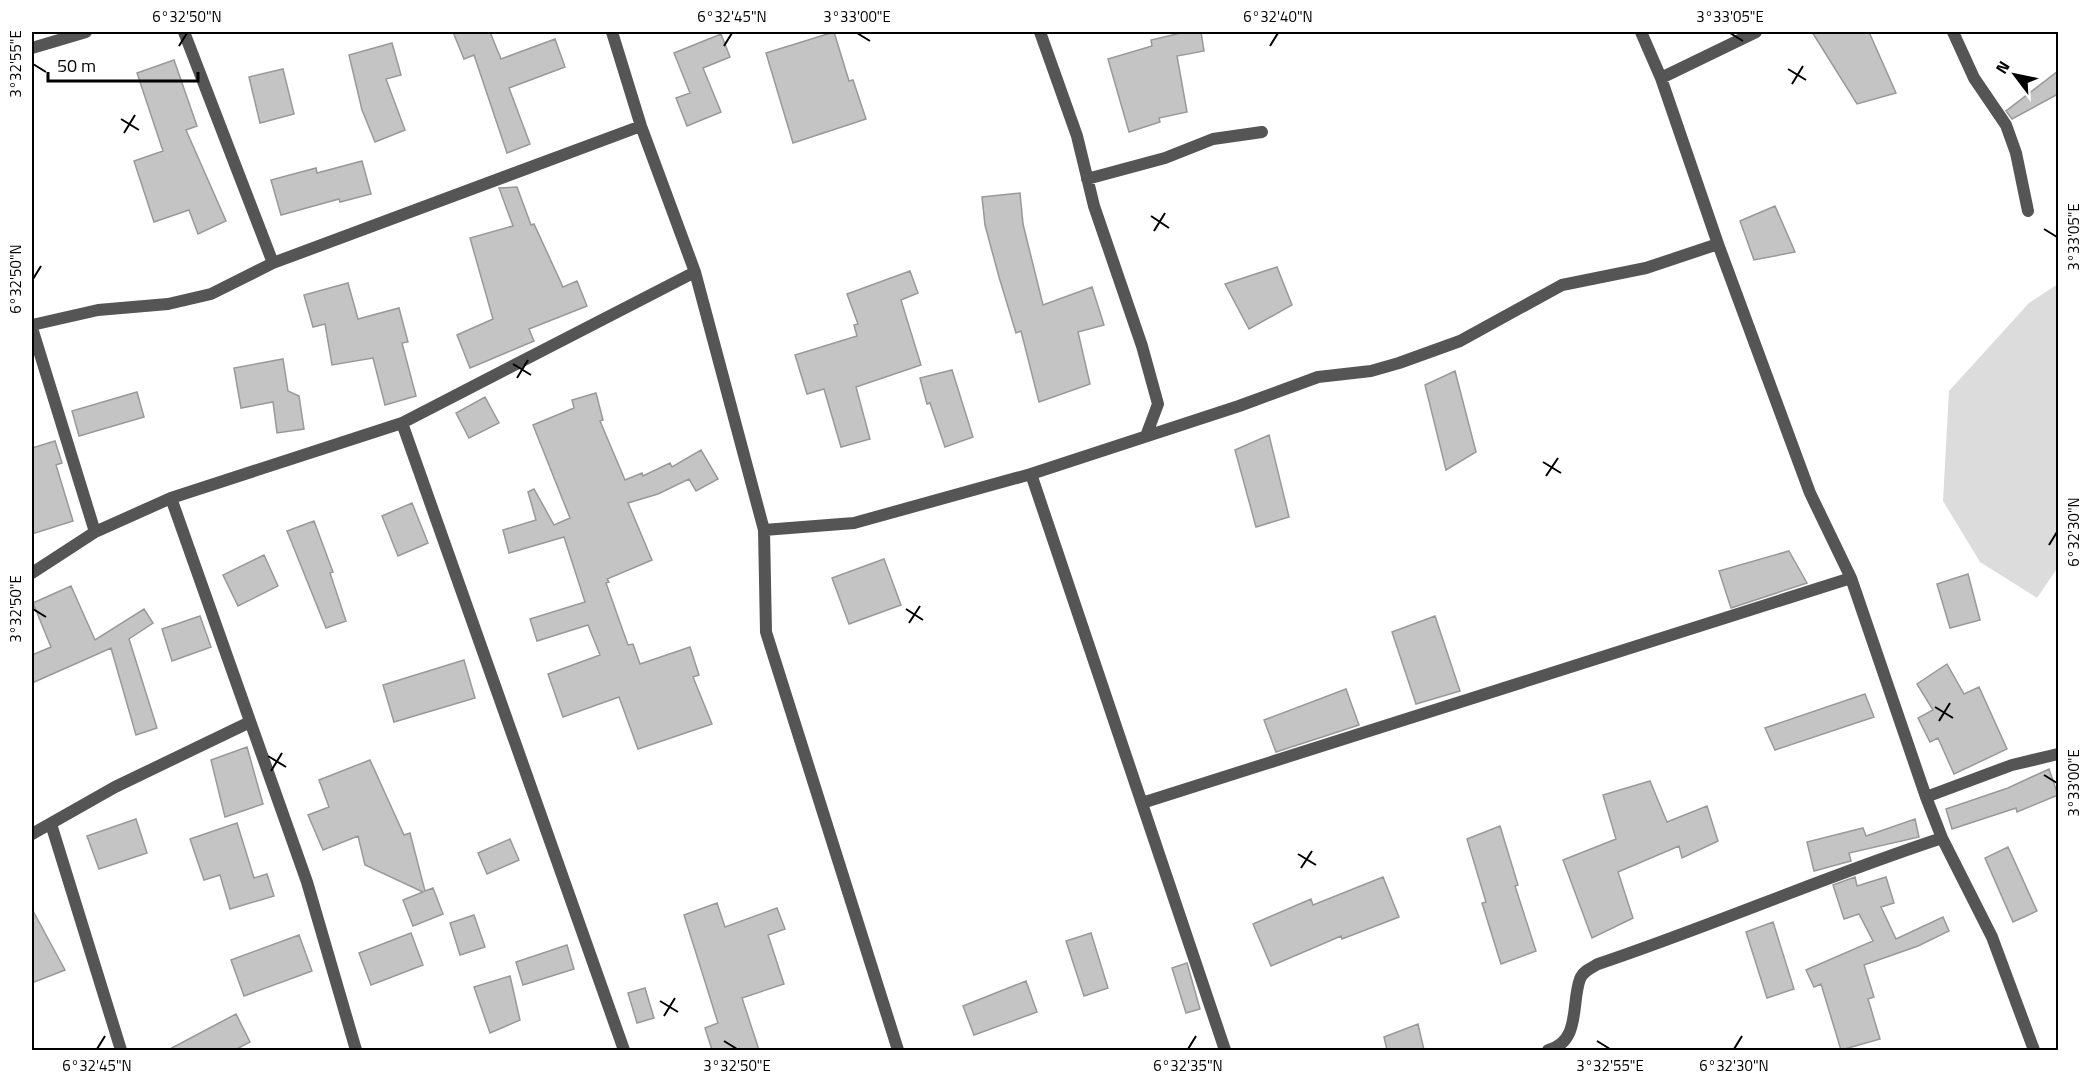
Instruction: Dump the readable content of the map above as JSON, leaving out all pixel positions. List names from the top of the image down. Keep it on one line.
{"scale_bar":"50 m","north":"top left","coordinates":["6°32'50\"N","6°32'45\"N","3°33'00\"E","6°32'40\"N","3°33'05\"E","3°32'55\"E","6°32'30\"N","3°32'50\"E","6°32'35\"N"]}
